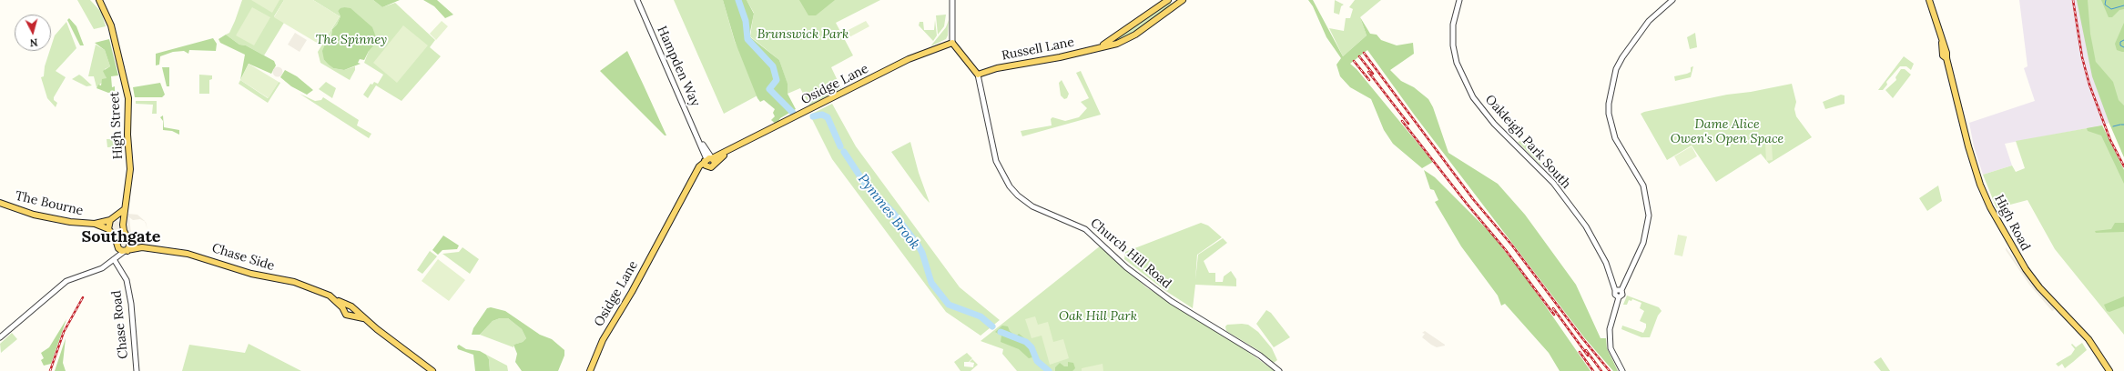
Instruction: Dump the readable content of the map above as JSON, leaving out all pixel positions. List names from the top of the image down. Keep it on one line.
{"streets":{"main road":["Russell Lane","Osidge Lane","High Street","The Bourne","High Road","Chase Side"],"street":["Hampden Way","Oakleigh Park South","Church Hill Road","Chase Road"]},"crossings":[["Russell Lane","Church Hill Road"],["Hampden Way","Osidge Lane"]],"districts":["Southgate"],"water":["Pymmes Brook"],"parks":["Brunswick Park","The Spinney","Dame Alice Owen's Open Space","Oak Hill Park"],"north":"bottom"}
